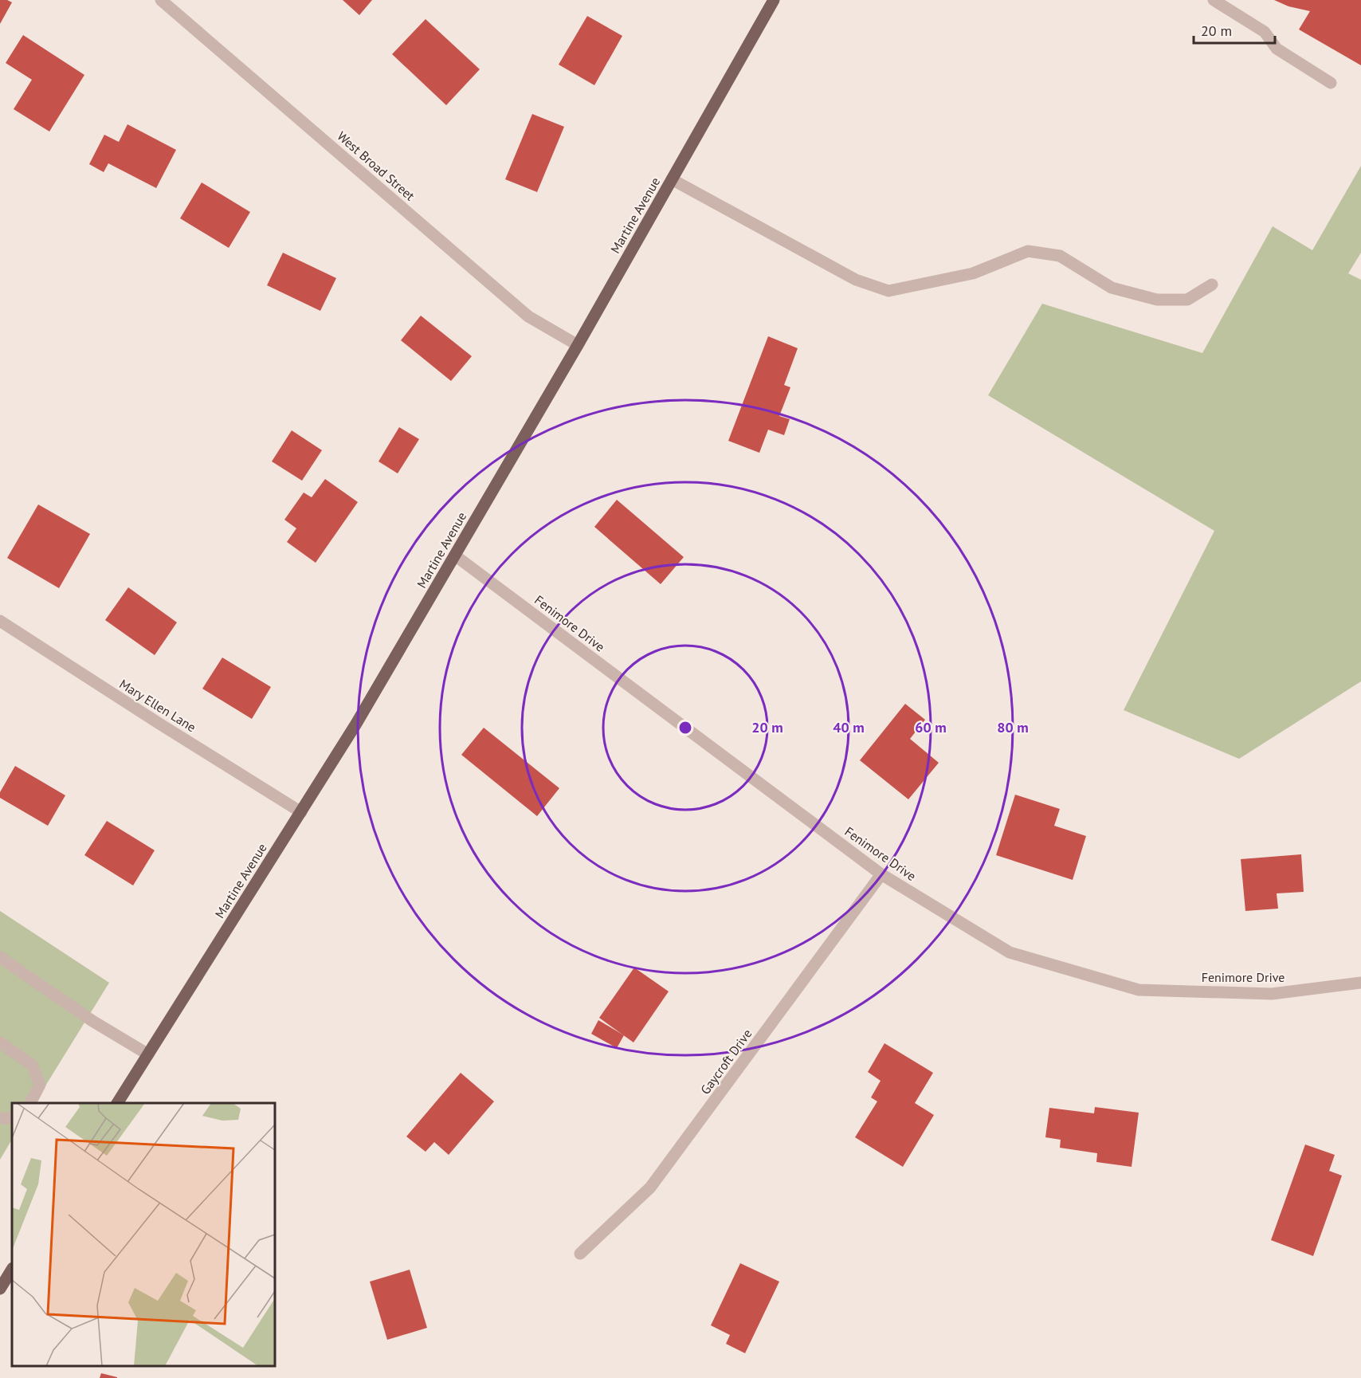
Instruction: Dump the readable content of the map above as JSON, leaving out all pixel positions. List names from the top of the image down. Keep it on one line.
{"streets":{"main road":["Martine Avenue"],"street":["West Broad Street","Fenimore Drive","Mary Ellen Lane","Gaycroft Drive"]},"crossings":[["West Broad Street","Martine Avenue"],["Martine Avenue","Fenimore Drive"],["Martine Avenue","Mary Ellen Lane"],["Fenimore Drive","Gaycroft Drive"]],"scale_bar":"20 m","rings":["20 m","40 m","60 m","80 m"]}
